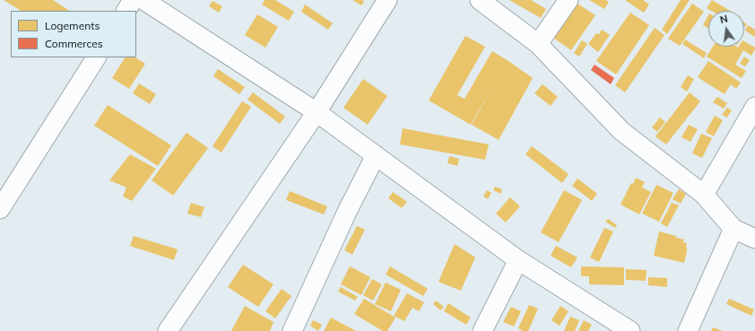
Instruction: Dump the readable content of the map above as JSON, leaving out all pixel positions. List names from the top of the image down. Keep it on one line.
{"legend":["Logements","Commerces"],"north":"top"}
